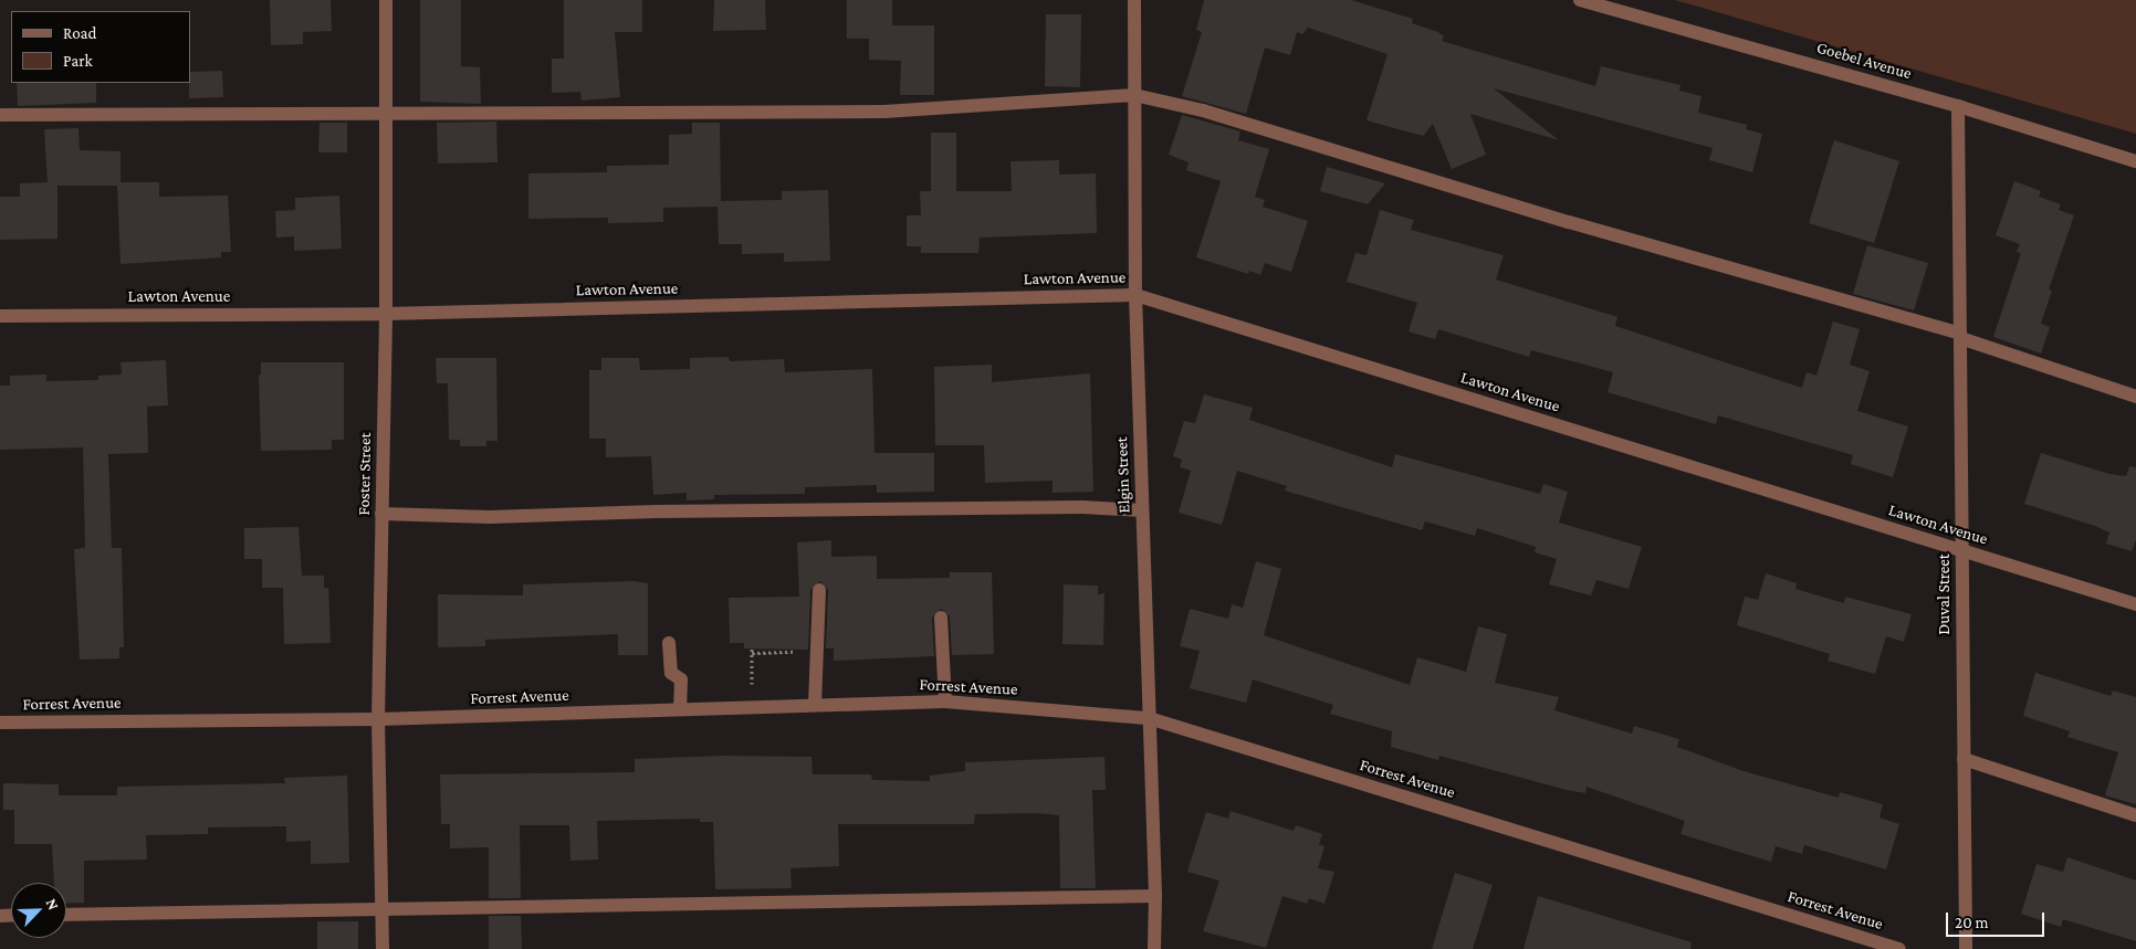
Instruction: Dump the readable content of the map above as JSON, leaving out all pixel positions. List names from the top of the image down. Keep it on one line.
{"streets":{"street":["Goebel Avenue","Lawton Avenue","Foster Street","Elgin Street","Duval Street","Forrest Avenue"]},"crossings":[["Goebel Avenue","Duval Street"],["Lawton Avenue","Foster Street"],["Lawton Avenue","Elgin Street"],["Lawton Avenue","Duval Street"],["Foster Street","Forrest Avenue"],["Elgin Street","Forrest Avenue"]],"legend":["Road","Park"],"scale_bar":"20 m","north":"top right"}
